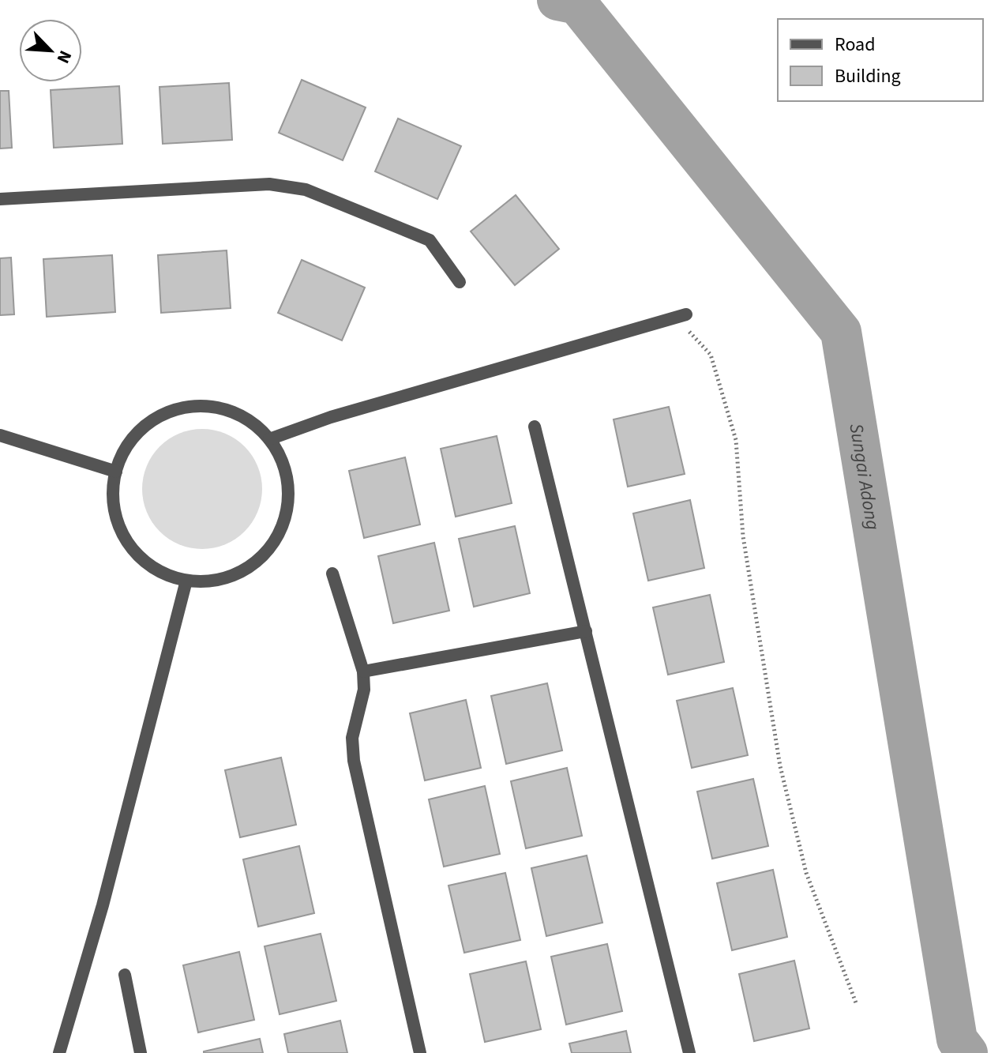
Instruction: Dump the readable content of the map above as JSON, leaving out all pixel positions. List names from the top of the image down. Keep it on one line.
{"water":["Sungai Adong"],"legend":["Road","Building"],"north":"bottom right"}
